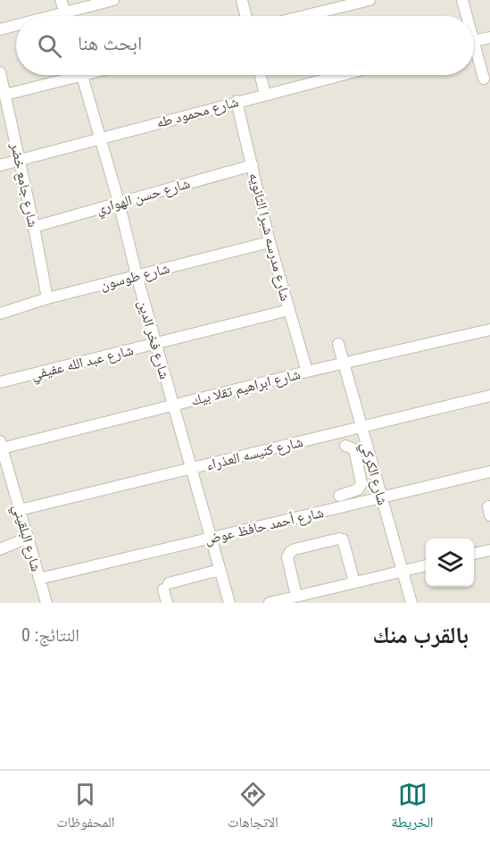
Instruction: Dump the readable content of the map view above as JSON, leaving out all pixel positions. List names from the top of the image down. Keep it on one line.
{"streets":{"street":["شارع محمود طه","شارع جامع خضر","شارع حسن الهواري","شارع مدرسه شبرا الثانويه","شارع طوسون","شارع فخر الدين","شارع عبد الله عفيفي","شارع ابراهيم تقلا بيك","شارع كنيسه العذراء","شارع الكركي","شارع أحمد حافظ عوض","شارع البلقيني"]},"crossings":[["شارع محمود طه","شارع جامع خضر"],["شارع محمود طه","شارع مدرسه شبرا الثانويه"],["شارع محمود طه","شارع فخر الدين"],["شارع جامع خضر","شارع حسن الهواري"],["شارع جامع خضر","شارع طوسون"],["شارع حسن الهواري","شارع مدرسه شبرا الثانويه"],["شارع حسن الهواري","شارع فخر الدين"],["شارع مدرسه شبرا الثانويه","شارع طوسون"],["شارع مدرسه شبرا الثانويه","شارع عبد الله عفيفي"],["شارع مدرسه شبرا الثانويه","شارع ابراهيم تقلا بيك"],["شارع طوسون","شارع فخر الدين"],["شارع فخر الدين","شارع عبد الله عفيفي"],["شارع فخر الدين","شارع ابراهيم تقلا بيك"],["شارع فخر الدين","شارع كنيسه العذراء"],["شارع فخر الدين","شارع أحمد حافظ عوض"],["شارع ابراهيم تقلا بيك","شارع الكركي"],["شارع ابراهيم تقلا بيك","شارع البلقيني"],["شارع كنيسه العذراء","شارع الكركي"],["شارع كنيسه العذراء","شارع البلقيني"],["شارع الكركي","شارع أحمد حافظ عوض"],["شارع أحمد حافظ عوض","شارع البلقيني"]],"page":{"search":"ابحث هنا","heading":["بالقرب منك","النتائج: 0"],"nav":["الخريطة","الاتجاهات","المحفوظات"]}}
